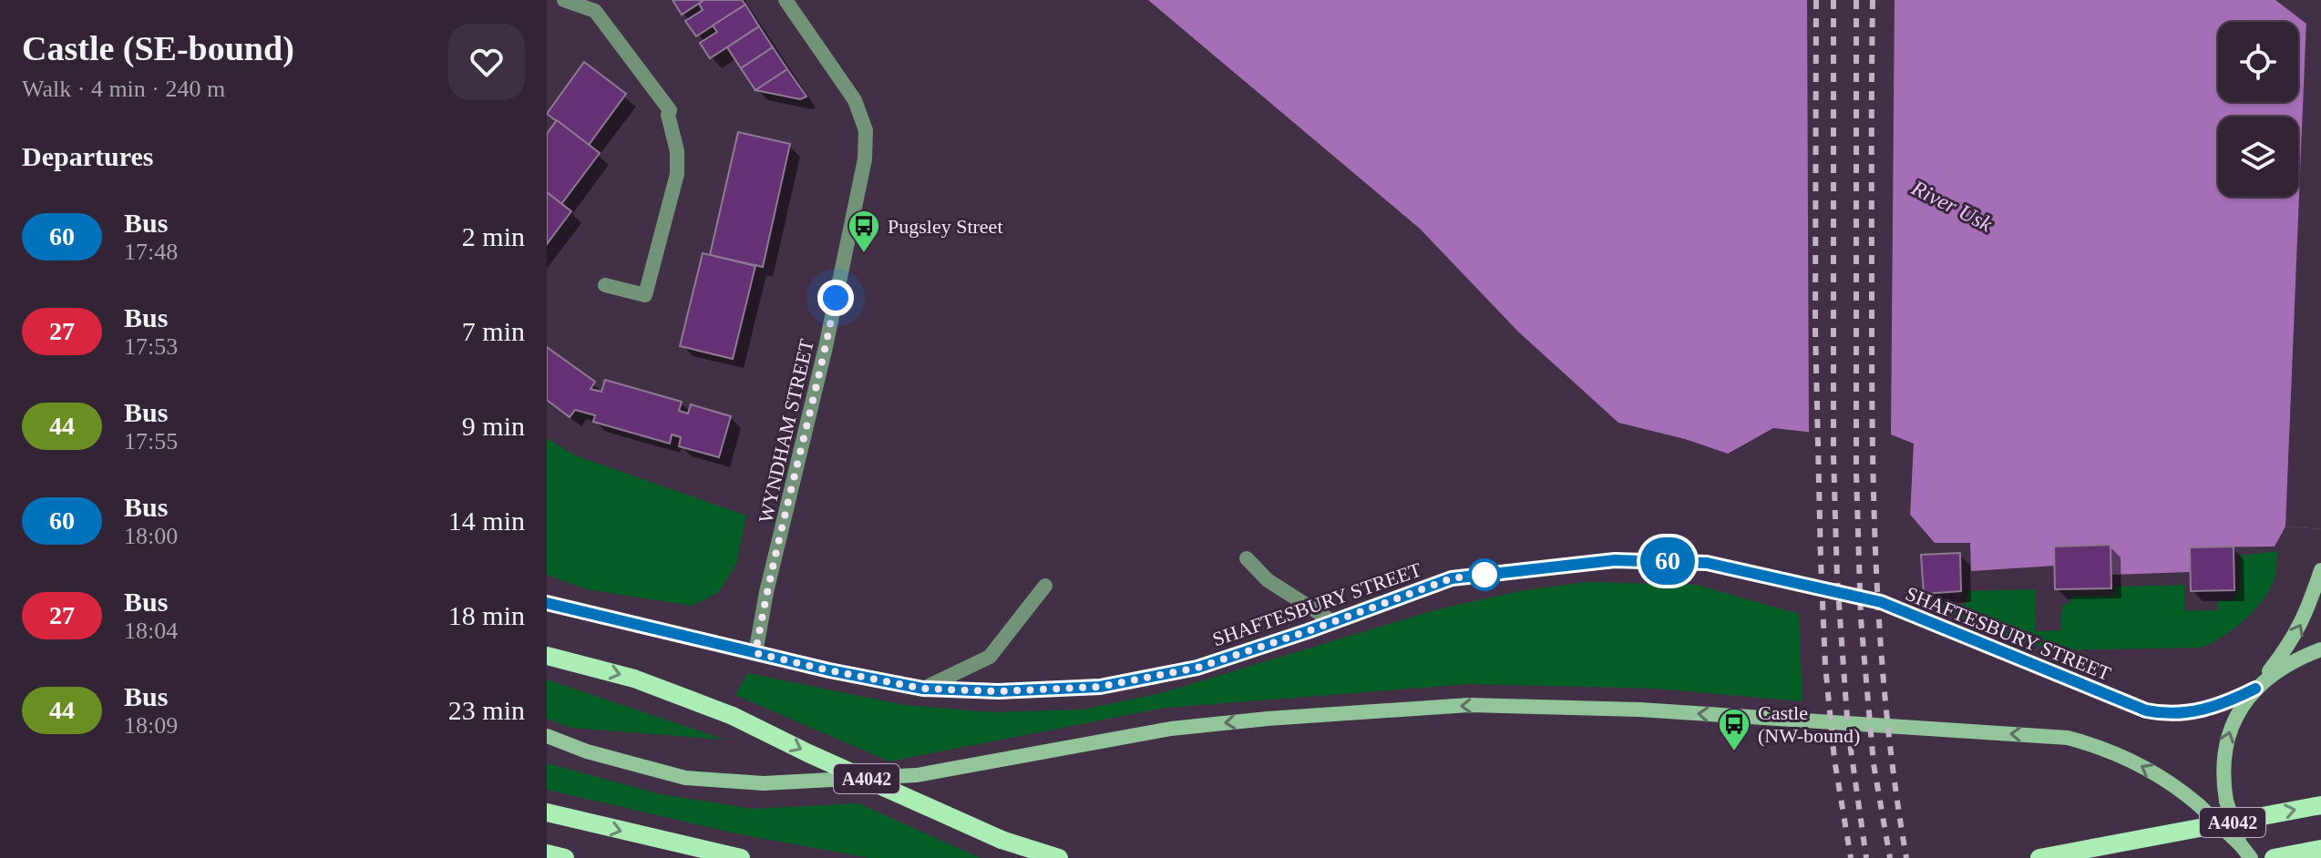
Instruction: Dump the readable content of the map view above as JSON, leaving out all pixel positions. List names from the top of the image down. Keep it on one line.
{"streets":{"main road":["SHAFTESBURY STREET","A4042"],"street":["WYNDHAM STREET"]},"crossings":[["WYNDHAM STREET","SHAFTESBURY STREET"]],"water":["River Usk"],"places":{"bus stop":["Pugsley Street","Castle (NW-bound)"]},"lines":["bus line 60"],"page":{"heading":[["Castle (SE-bound)","Walk · 4 min · 240 m"],"Departures"],"on_map":"60","list":[{"mark":"60","name":"Bus","note":"17:48","value":"2 min"},{"mark":"27","name":"Bus","note":"17:53","value":"7 min"},{"mark":"44","name":"Bus","note":"17:55","value":"9 min"},{"mark":"60","name":"Bus","note":"18:00","value":"14 min"},{"mark":"27","name":"Bus","note":"18:04","value":"18 min"},{"mark":"44","name":"Bus","note":"18:09","value":"23 min"}]}}
